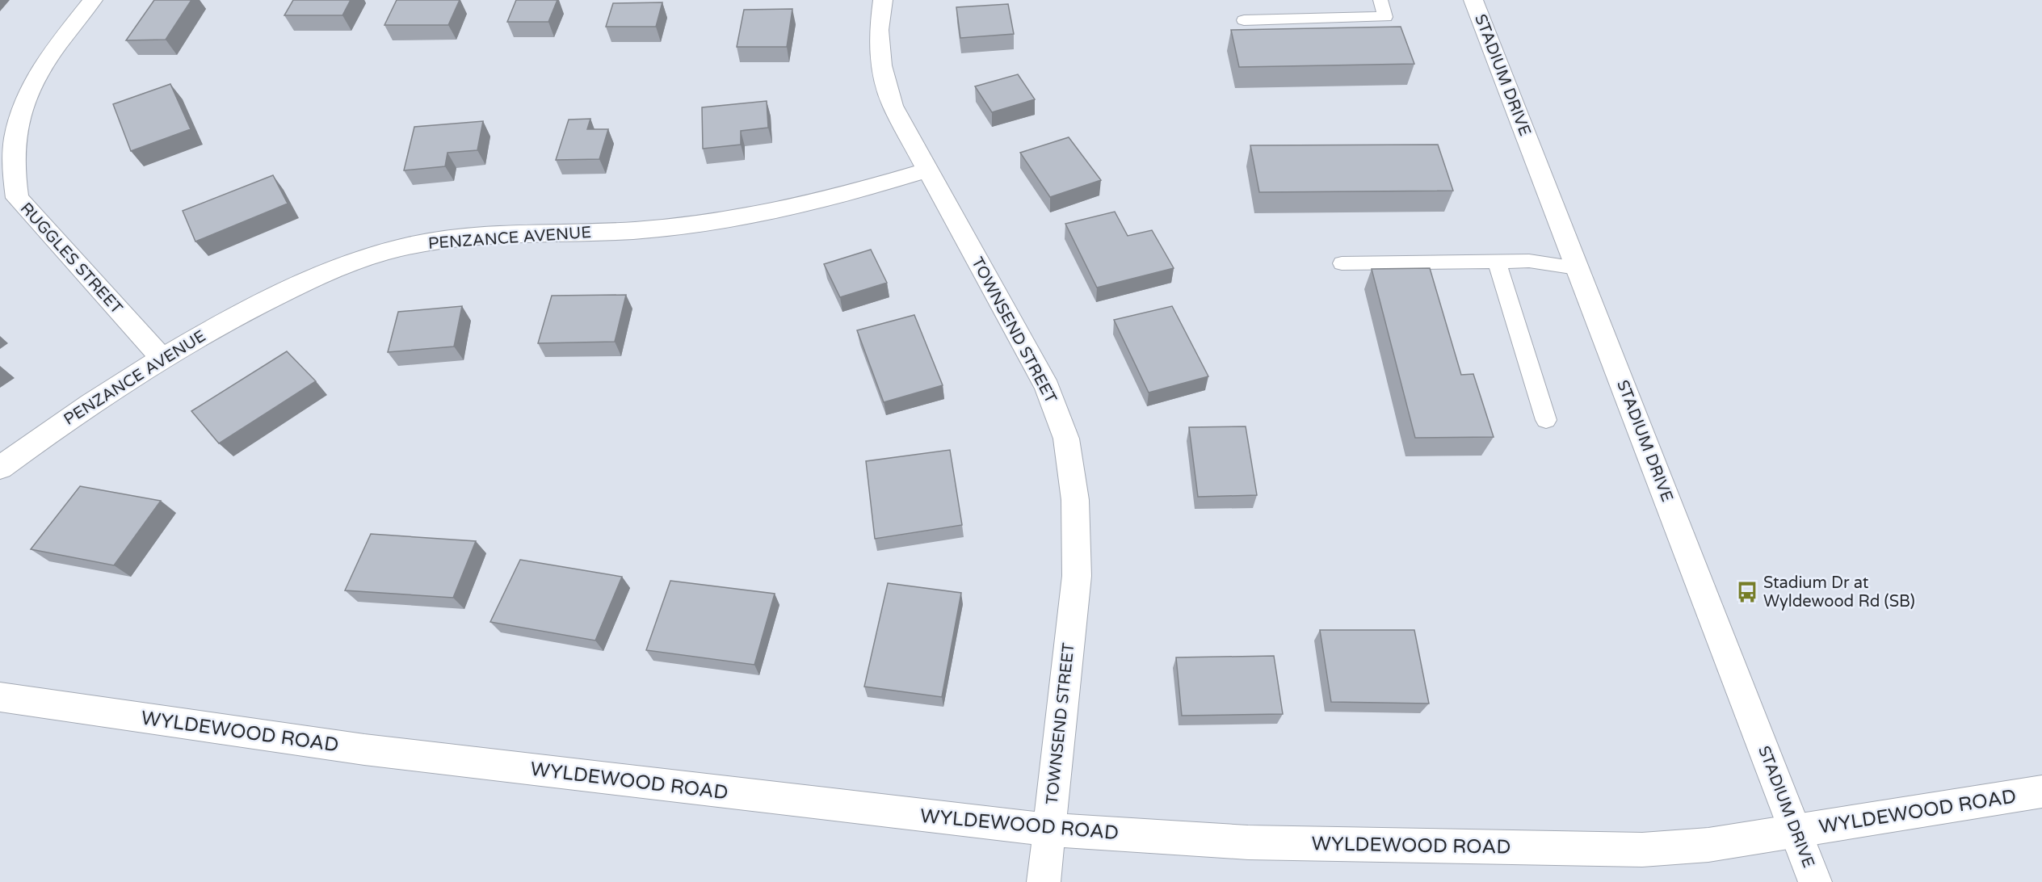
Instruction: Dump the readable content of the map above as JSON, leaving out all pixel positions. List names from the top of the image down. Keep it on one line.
{"streets":{"street":["STADIUM DRIVE","PENZANCE AVENUE","RUGGLES STREET","TOWNSEND STREET","WYLDEWOOD ROAD"]},"crossings":[["STADIUM DRIVE","WYLDEWOOD ROAD"],["PENZANCE AVENUE","RUGGLES STREET"],["PENZANCE AVENUE","TOWNSEND STREET"],["TOWNSEND STREET","WYLDEWOOD ROAD"]],"places":{"bus stop":["Stadium Dr at Wyldewood Rd (SB)"]}}
